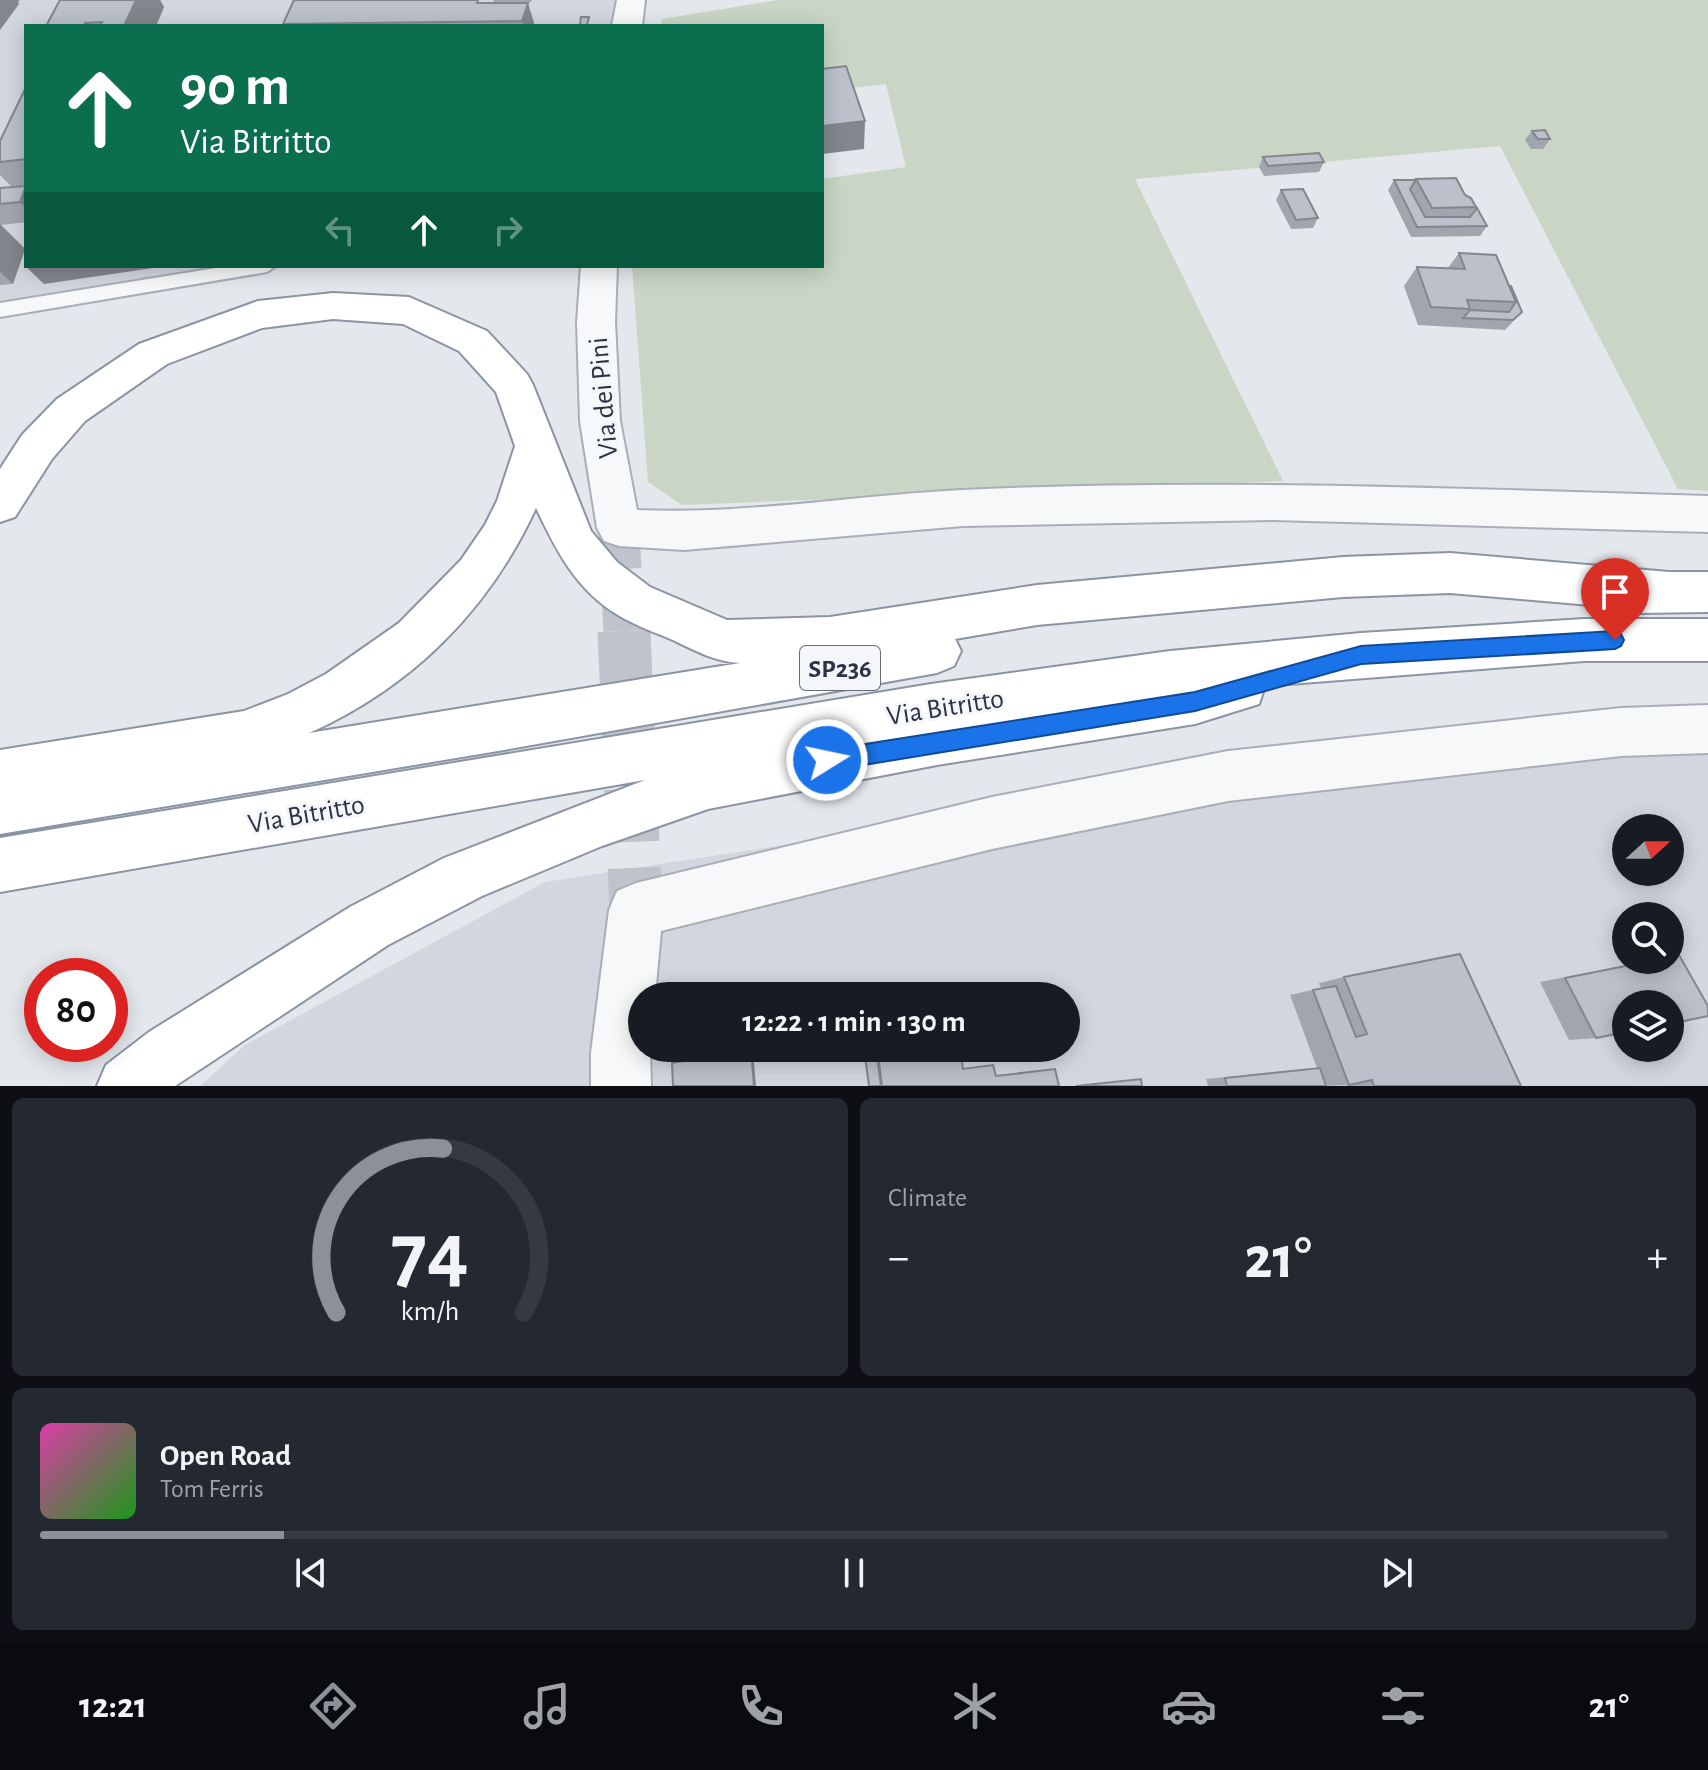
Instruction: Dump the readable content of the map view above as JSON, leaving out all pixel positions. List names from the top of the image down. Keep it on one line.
{"streets":{"highway":["SP236","Via Bitritto"],"street":["Via dei Pini"]},"north":"right","page":{"turn":["90 m","Via Bitritto"],"limit":"80","trip":"12:22 · 1 min · 130 m","tile":"Climate","heat":["−","21°","+"],"song":["Open Road","Tom Ferris"],"tabs":["12:21","21°"],"gauge":["74","km/h"]}}
